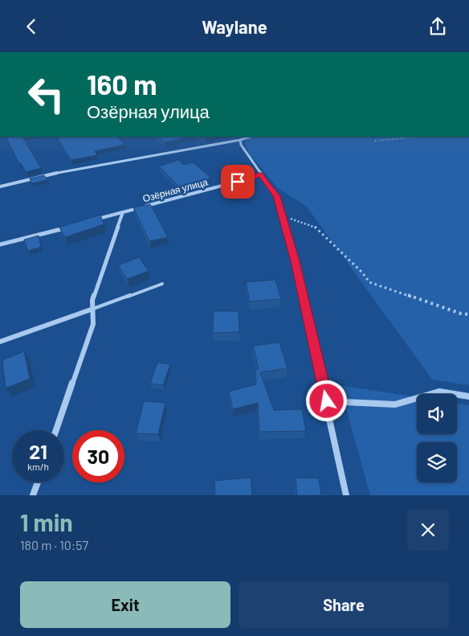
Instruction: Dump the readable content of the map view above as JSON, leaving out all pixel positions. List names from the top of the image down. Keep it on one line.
{"streets":{"street":["Озёрная улица"]},"page":{"header":"Waylane","turn":["160 m","Озёрная улица"],"speed":"21 km/h","limit":"30","heading":["1 min","180 m · 10:57"],"buttons":["Exit","Share"]}}
